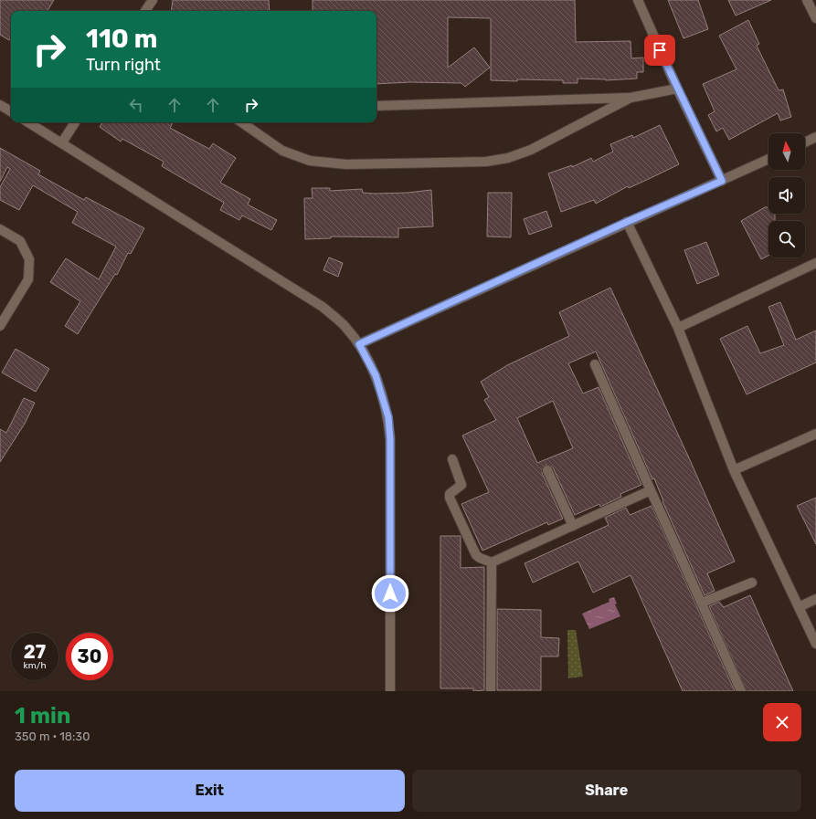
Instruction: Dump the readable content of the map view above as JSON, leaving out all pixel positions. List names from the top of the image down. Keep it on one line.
{"north":"top","page":{"turn":["110 m","Turn right"],"speed":"27 km/h","limit":"30","heading":["1 min","350 m · 18:30"],"buttons":["Exit","Share"]}}
